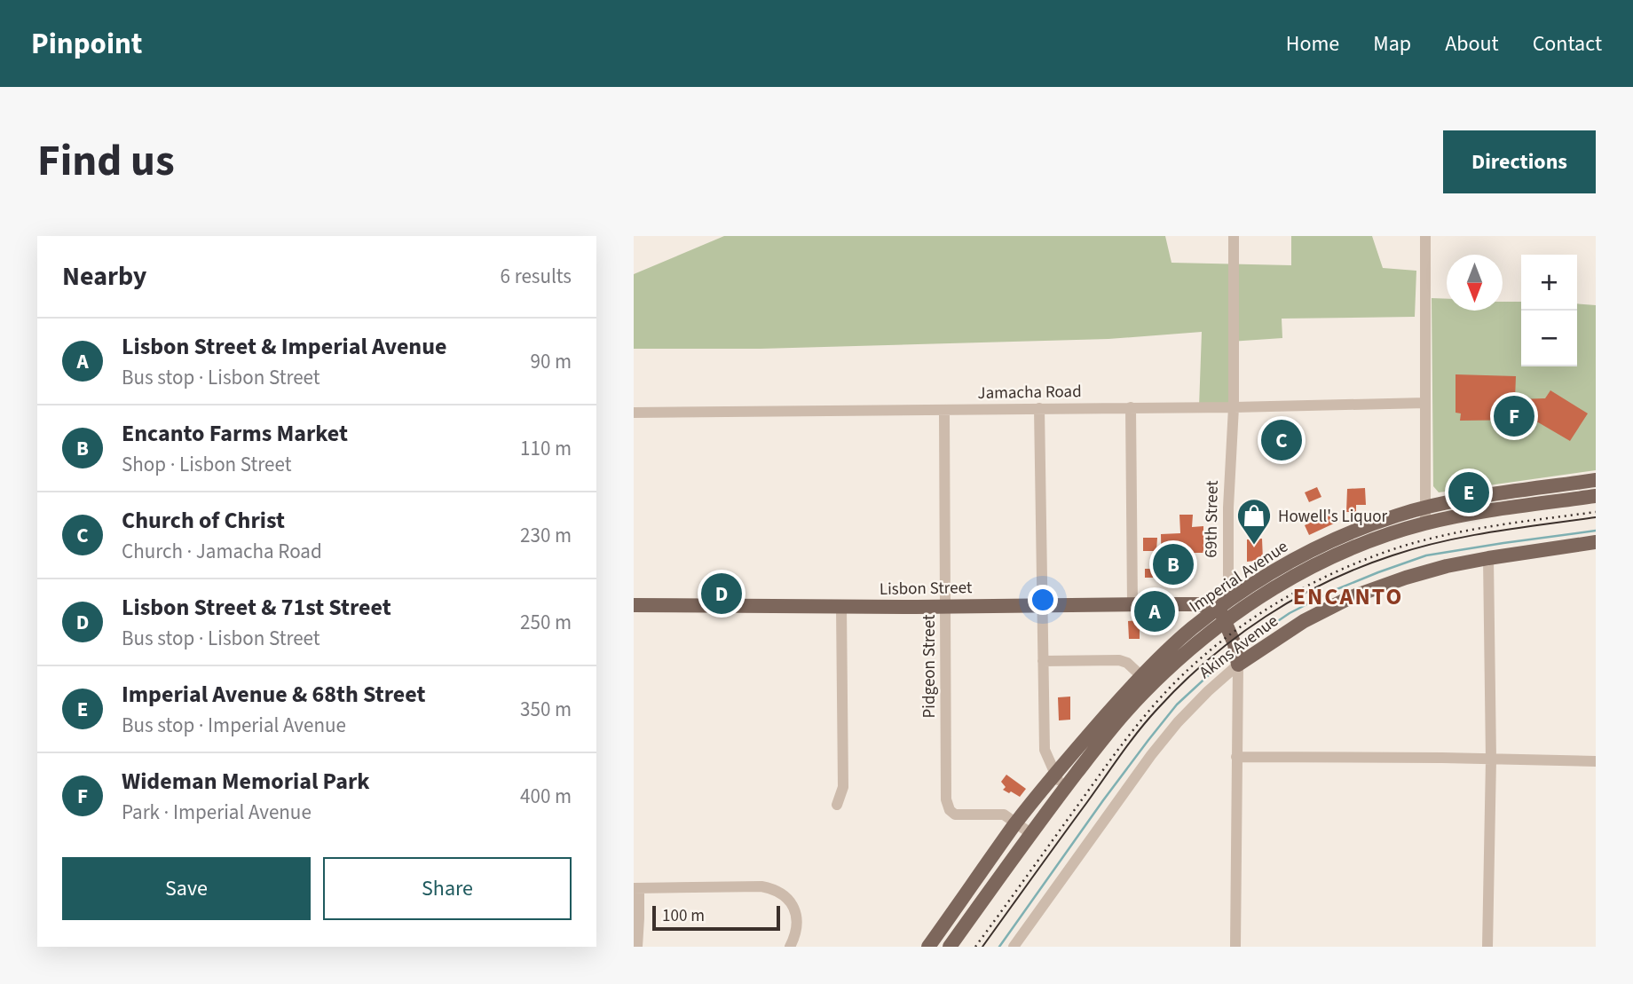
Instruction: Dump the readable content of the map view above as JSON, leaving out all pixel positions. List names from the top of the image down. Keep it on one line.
{"streets":{"main road":["Imperial Avenue","Lisbon Street","Akins Avenue"],"street":["Jamacha Road","69th Street","Pidgeon Street"]},"crossings":[["Jamacha Road","69th Street"],["Jamacha Road","Pidgeon Street"],["69th Street","Imperial Avenue"],["69th Street","Lisbon Street"],["Imperial Avenue","Lisbon Street"],["Imperial Avenue","Pidgeon Street"],["Lisbon Street","Pidgeon Street"]],"districts":["ENCANTO"],"places":{"shop":["Howell's Liquor"]},"scale_bar":"100 m","north":"bottom","page":{"header":"Pinpoint","nav":["Home","Map","About","Contact"],"title":"Find us","buttons":["Directions",["Save","Share"]],"heading":["Nearby","6 results"],"map_buttons":["+","−"],"list":[{"mark":"A","name":"Lisbon Street & Imperial Avenue","note":"Bus stop · Lisbon Street","value":"90 m"},{"mark":"B","name":"Encanto Farms Market","note":"Shop · Lisbon Street","value":"110 m"},{"mark":"C","name":"Church of Christ","note":"Church · Jamacha Road","value":"230 m"},{"mark":"D","name":"Lisbon Street & 71st Street","note":"Bus stop · Lisbon Street","value":"250 m"},{"mark":"E","name":"Imperial Avenue & 68th Street","note":"Bus stop · Imperial Avenue","value":"350 m"},{"mark":"F","name":"Wideman Memorial Park","note":"Park · Imperial Avenue","value":"400 m"}],"pins":["F","C","E","B","D","A"],"scale":"100 m"}}
